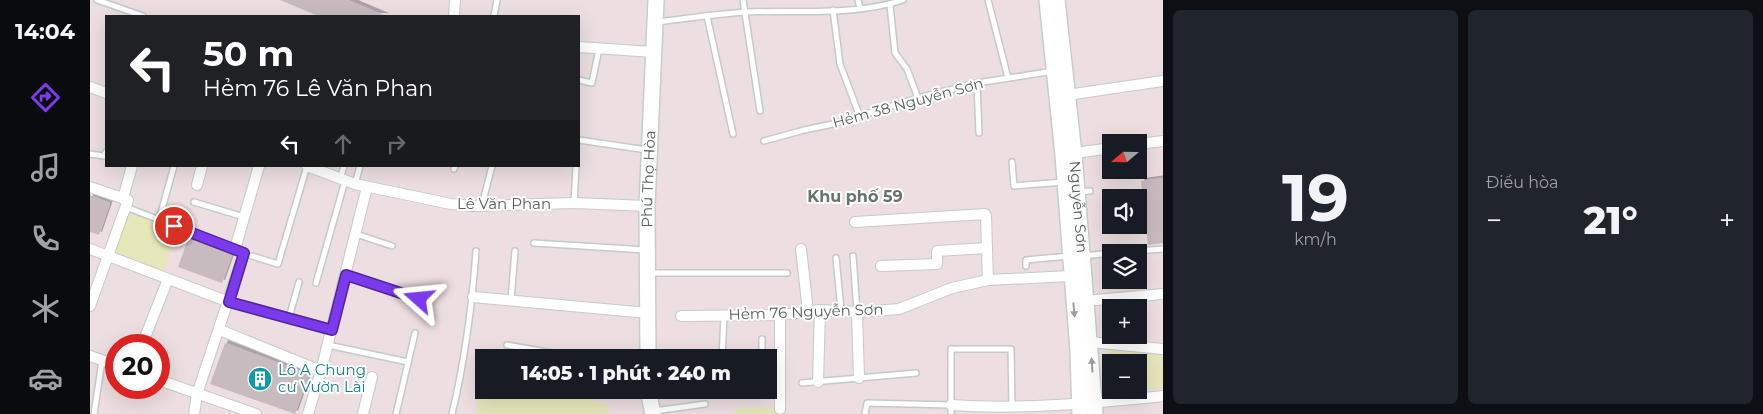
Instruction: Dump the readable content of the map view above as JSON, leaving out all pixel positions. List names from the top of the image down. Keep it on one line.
{"streets":{"street":["Phú Thọ Hòa","Lê Văn Phan","Nguyễn Sơn","Hẻm 76 Nguyễn Sơn"],"lane":["Hẻm 38 Nguyễn Sơn"]},"crossings":[["Hẻm 38 Nguyễn Sơn","Nguyễn Sơn"],["Phú Thọ Hòa","Lê Văn Phan"],["Nguyễn Sơn","Hẻm 76 Nguyễn Sơn"]],"districts":["Khu phố 59"],"places":{"building":["Lô A Chung cư Vườn Lài"]},"north":"left","page":{"tabs":"14:04","tile":[["19","km/h"],"Điều hòa"],"turn":["50 m","Hẻm 76 Lê Văn Phan"],"map_buttons":["+","−"],"heat":["−","21°","+"],"limit":"20","trip":"14:05 · 1 phút · 240 m"}}
